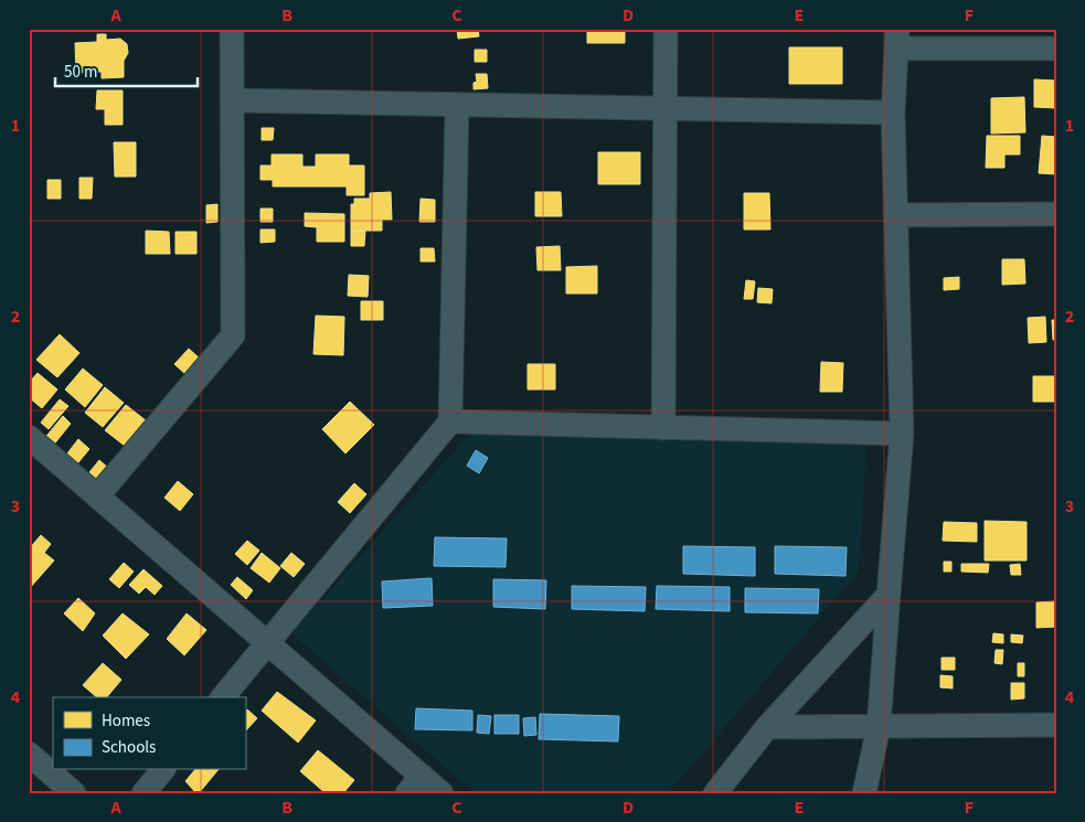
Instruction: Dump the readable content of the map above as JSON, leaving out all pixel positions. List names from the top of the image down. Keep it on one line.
{"legend":["Homes","Schools"],"scale_bar":"50 m","grid":{"columns":["A","B","C","D","E","F"],"rows":["1","2","3","4"]}}
